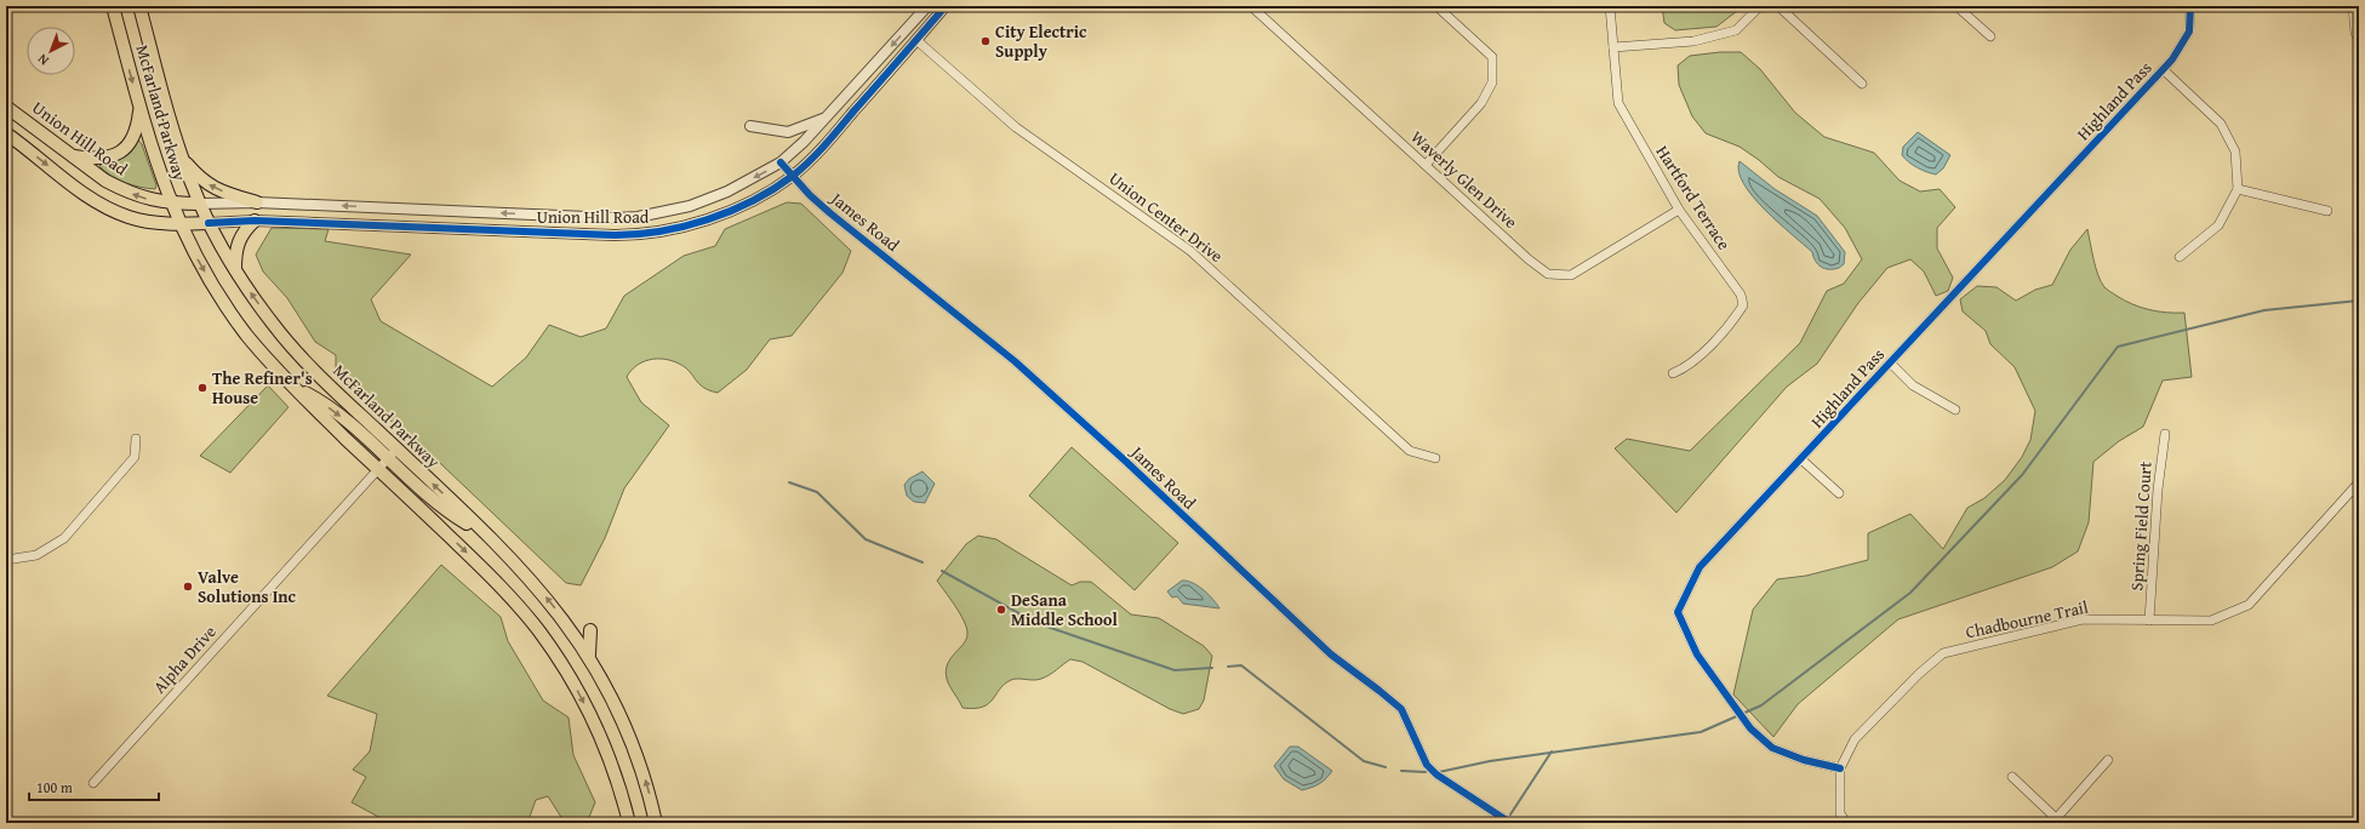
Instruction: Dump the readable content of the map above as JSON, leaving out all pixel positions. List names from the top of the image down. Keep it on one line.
{"streets":{"main road":["McFarland Parkway","Union Hill Road"],"street":["Highland Pass","Waverly Glen Drive","Hartford Terrace","Union Center Drive","James Road","Spring Field Court","Chadbourne Trail","Alpha Drive"]},"crossings":[["Highland Pass","Chadbourne Trail"],["McFarland Parkway","Union Hill Road"],["McFarland Parkway","Alpha Drive"],["Union Hill Road","Union Center Drive"],["Union Hill Road","James Road"],["Waverly Glen Drive","Hartford Terrace"],["Spring Field Court","Chadbourne Trail"]],"places":["City Electric Supply","The Refiner's House","Valve Solutions Inc","DeSana Middle School"],"scale_bar":"100 m","north":"bottom left"}
